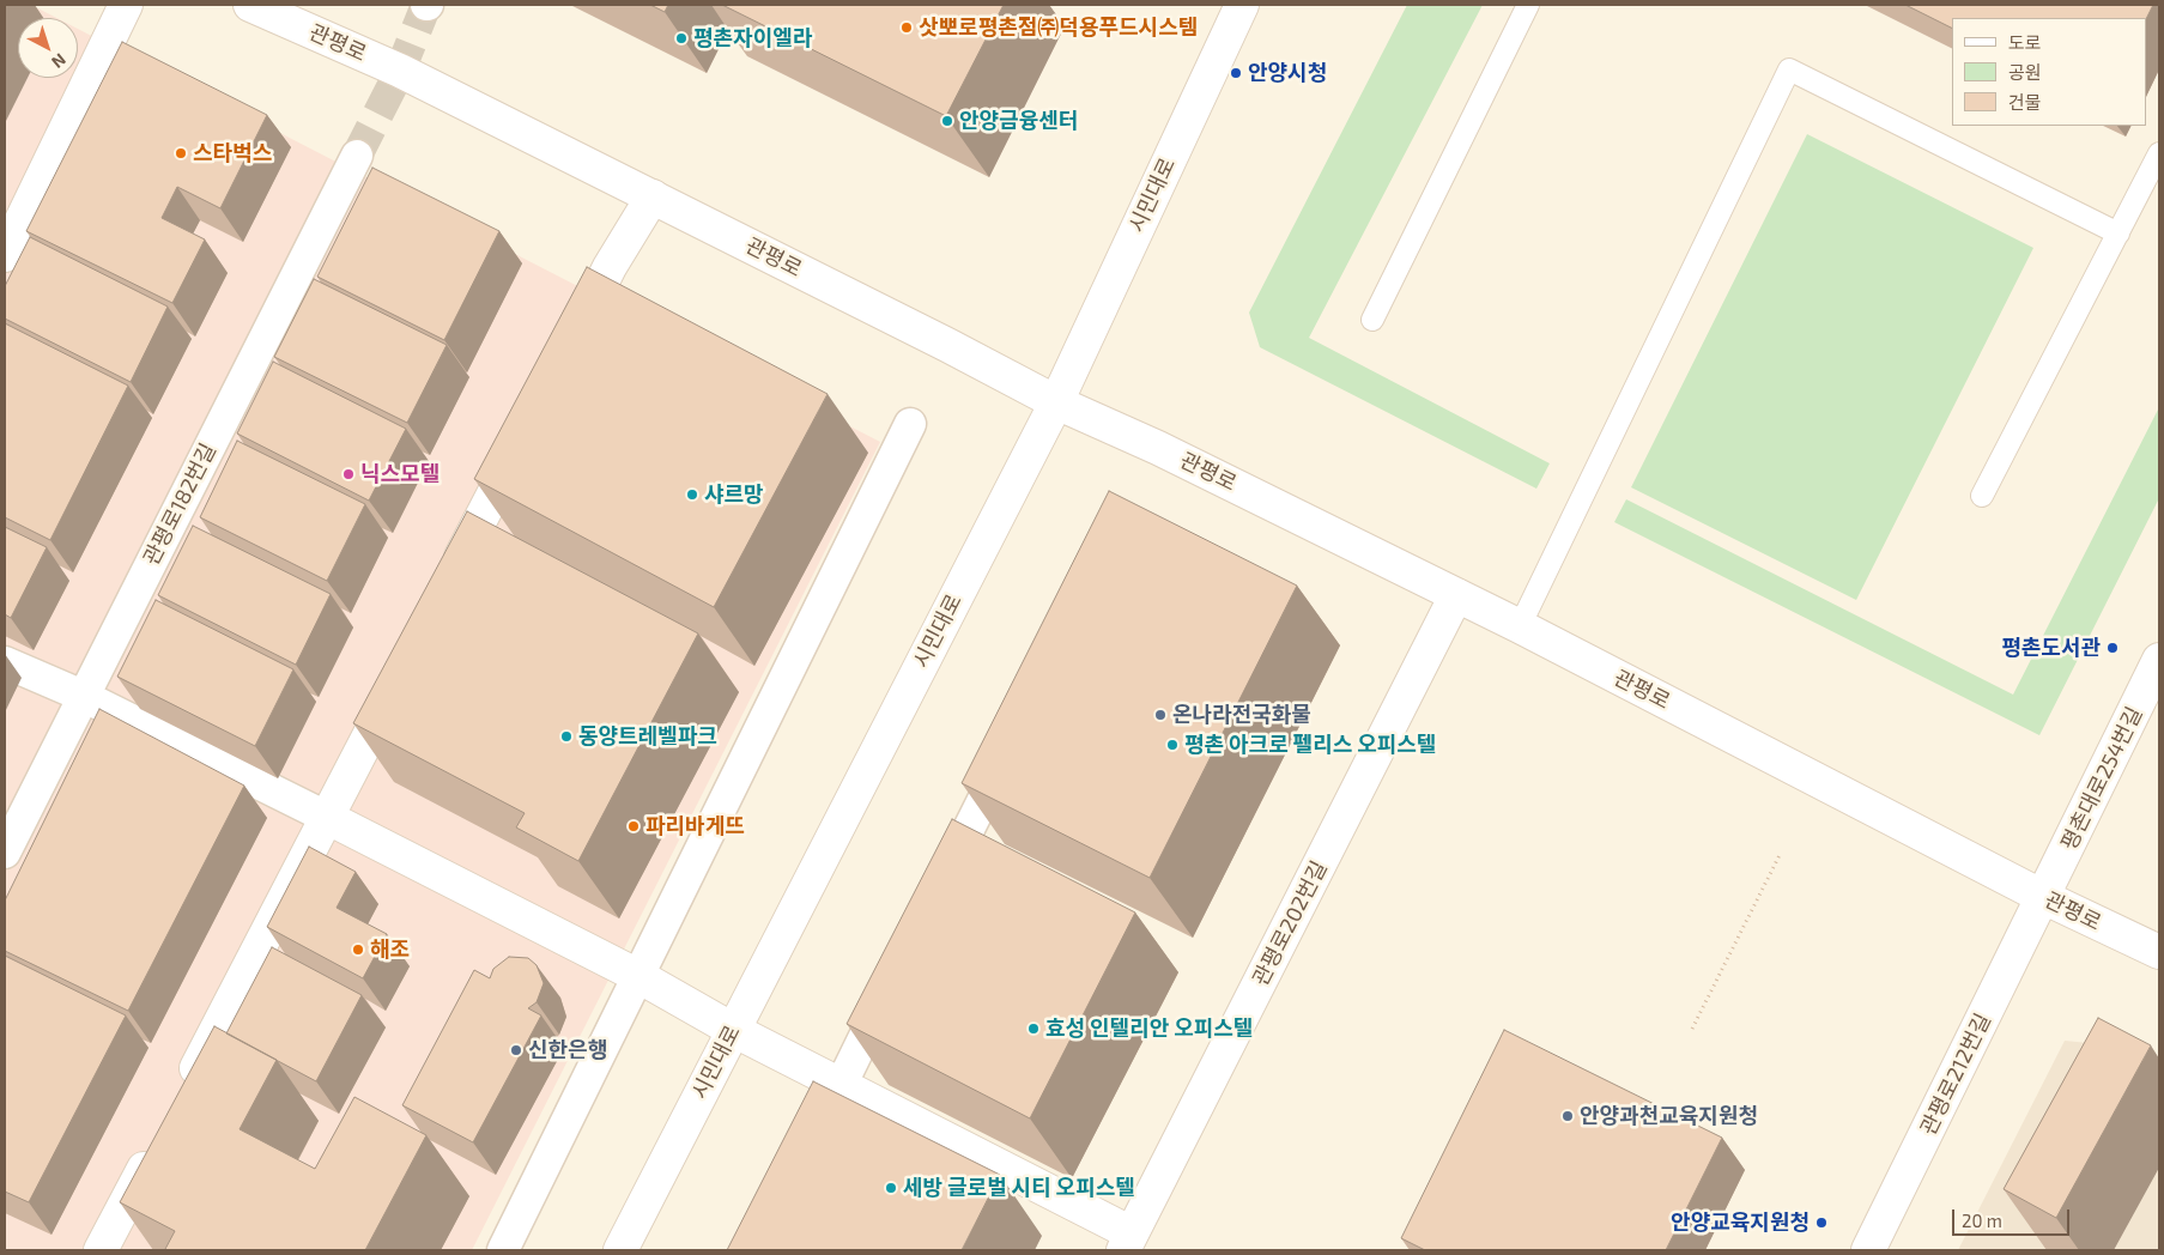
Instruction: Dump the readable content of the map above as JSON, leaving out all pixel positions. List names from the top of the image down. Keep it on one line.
{"streets":{"street":["관평로","시민대로","관평로182번길","평촌대로254번길","관평로202번길","관평로212번길"]},"crossings":[["관평로","시민대로"],["관평로","평촌대로254번길"],["관평로","관평로202번길"],["관평로","관평로212번길"],["평촌대로254번길","관평로212번길"]],"places":["삿뽀로평촌점㈜덕용푸드시스템","평촌자이엘라","안양시청","안양금융센터","스타벅스","닉스모텔","샤르망","평촌도서관","온나라전국화물","동양트레벨파크","평촌 아크로 펠리스 오피스텔","파리바게뜨","해조","효성 인텔리안 오피스텔","신한은행","안양과천교육지원청","세방 글로벌 시티 오피스텔","안양교육지원청"],"legend":["도로","공원","건물"],"scale_bar":"20 m","north":"bottom right"}
